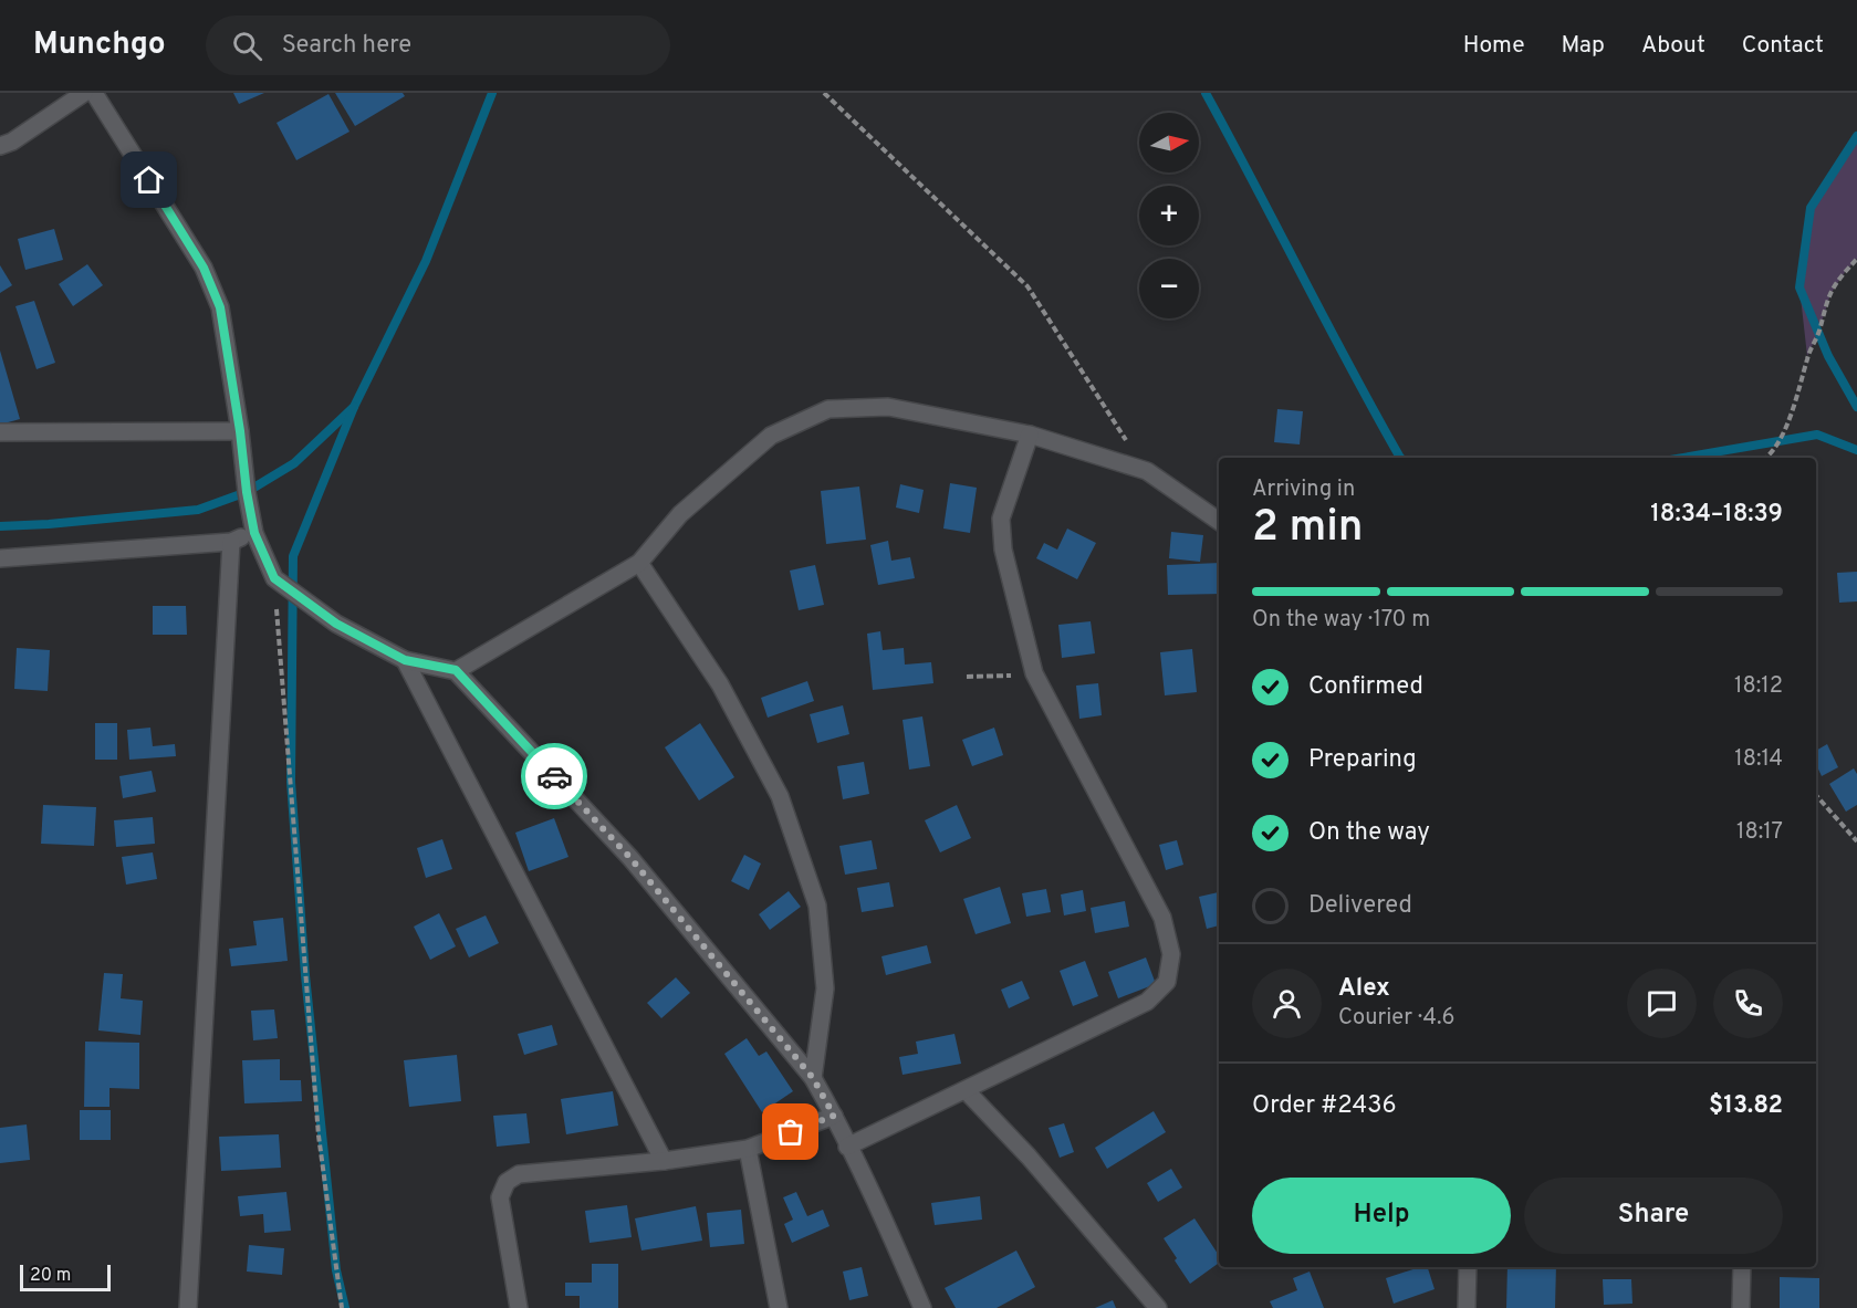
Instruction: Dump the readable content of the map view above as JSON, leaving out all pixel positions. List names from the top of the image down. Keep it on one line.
{"scale_bar":"20 m","north":"right","page":{"header":"Munchgo","search":"Search here","nav":["Home","Map","About","Contact"],"map_buttons":["+","−"],"heading":["2 min","Arriving in","18:34–18:39"],"panel":["Alex","Courier · 4.6","Order #2436","$13.82"],"bar":"On the way · 170 m","list":[["Confirmed","18:12"],["Preparing","18:14"],["On the way","18:17"],"Delivered"],"buttons":["Help","Share"],"scale":"20 m"}}
